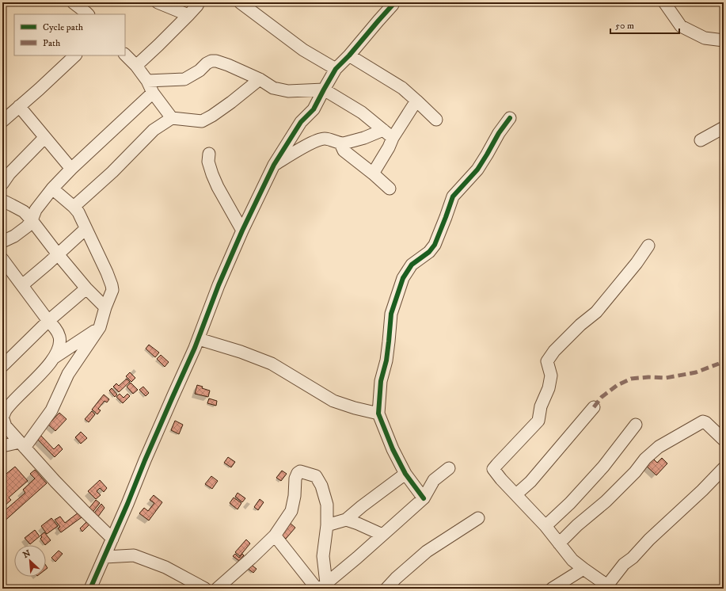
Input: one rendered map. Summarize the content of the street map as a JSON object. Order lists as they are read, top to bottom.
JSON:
{
  "legend": ["Cycle path", "Path"],
  "scale_bar": "50 m",
  "north": "top left"
}
